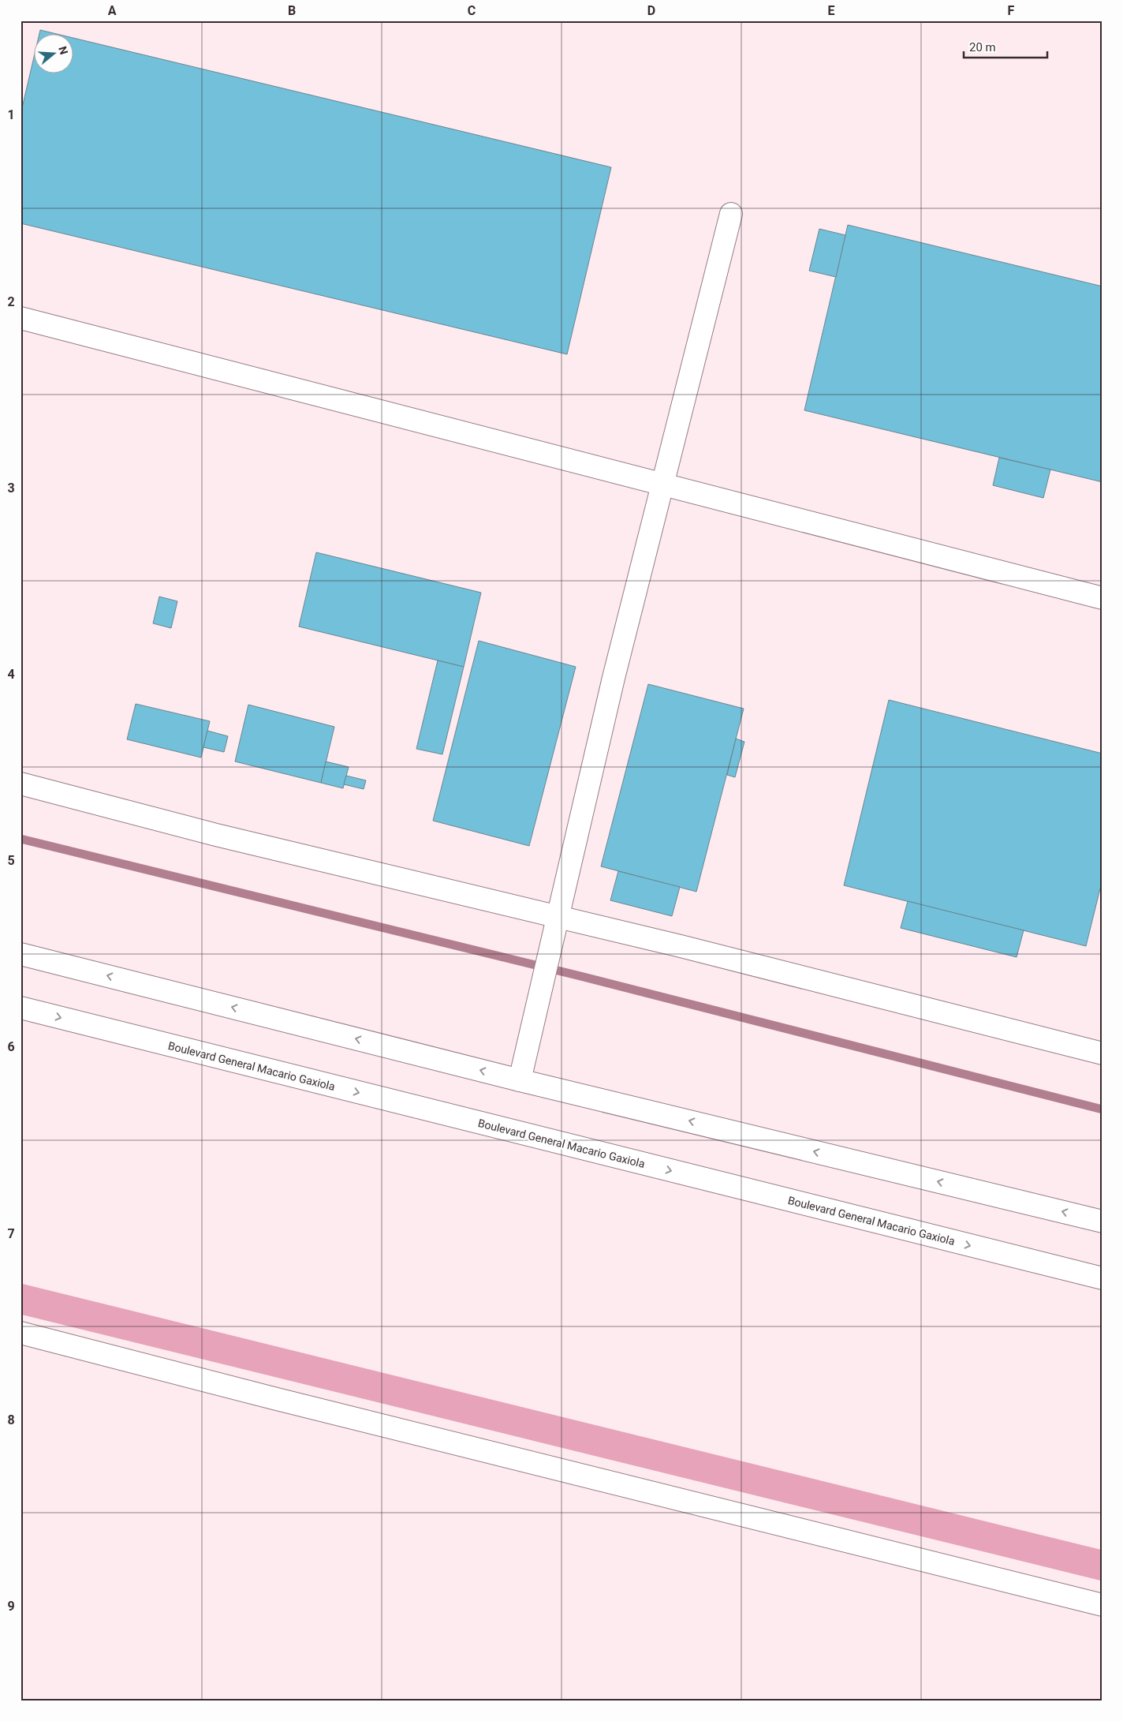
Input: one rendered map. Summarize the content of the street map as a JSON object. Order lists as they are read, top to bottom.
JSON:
{
  "streets": {
    "street": ["Boulevard General Macario Gaxiola"]
  },
  "scale_bar": "20 m",
  "north": "right",
  "grid": {
    "columns": [
      "A",
      "B",
      "C",
      "D",
      "E",
      "F"
    ],
    "rows": [
      "1",
      "2",
      "3",
      "4",
      "5",
      "6",
      "7",
      "8",
      "9"
    ]
  }
}
